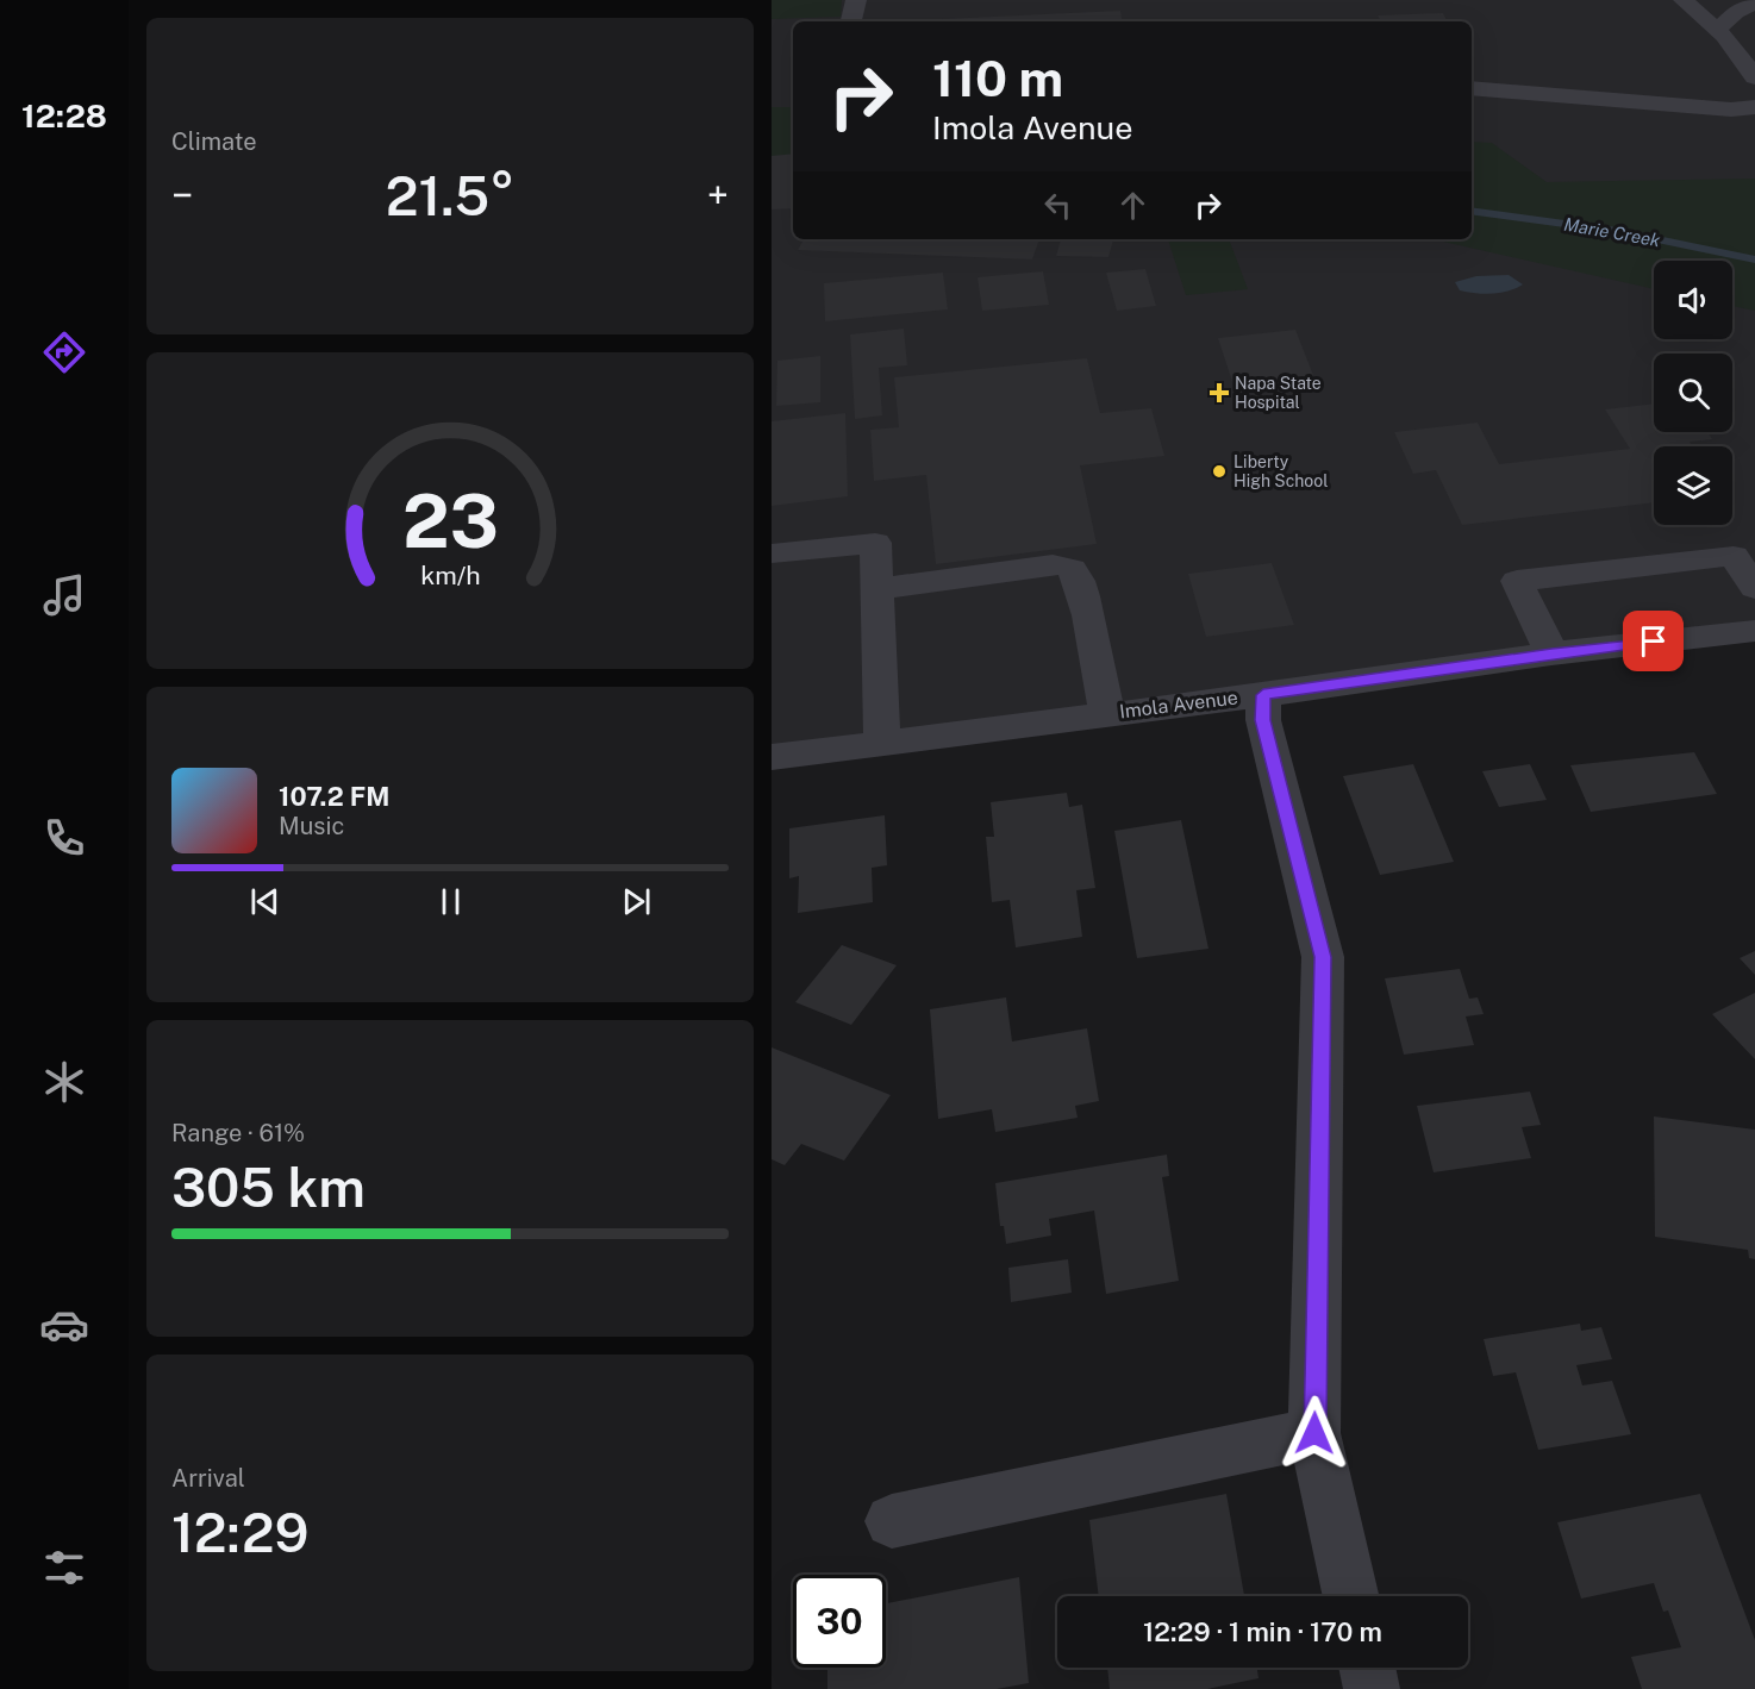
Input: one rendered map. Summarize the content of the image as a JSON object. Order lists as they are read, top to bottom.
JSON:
{
  "streets": {
    "street": ["Imola Avenue"]
  },
  "water": ["Marie Creek"],
  "places": {
    "health": ["Napa State Hospital"],
    "other": ["Liberty High School"]
  },
  "page": {
    "tabs": "12:28",
    "tile": [
      "Climate",
      ["Range · 61%", "305 km"],
      ["Arrival", "12:29"]
    ],
    "turn": ["110 m", "Imola Avenue"],
    "heat": ["−", "21.5°", "+"],
    "song": ["107.2 FM", "Music"],
    "limit": "30",
    "trip": "12:29 · 1 min · 170 m",
    "gauge": ["23", "km/h"]
  }
}
